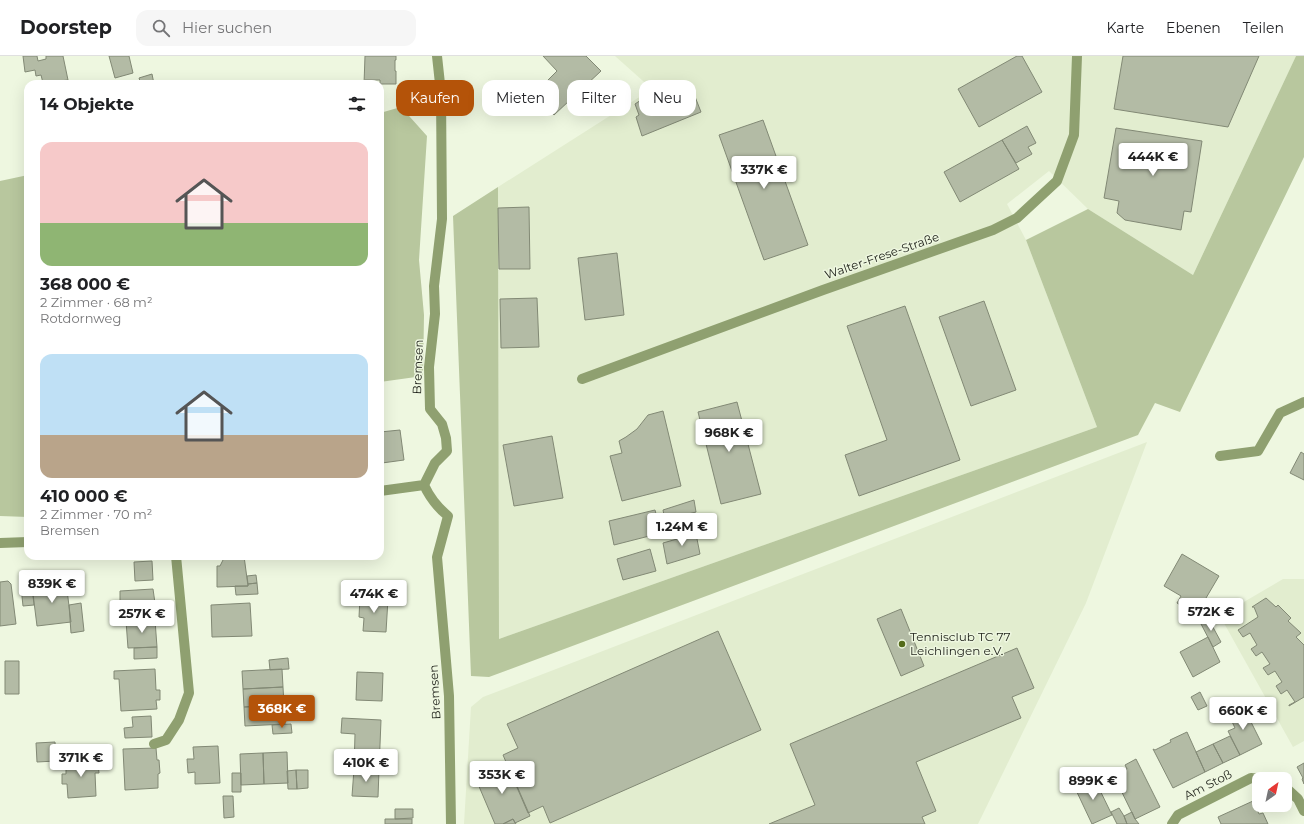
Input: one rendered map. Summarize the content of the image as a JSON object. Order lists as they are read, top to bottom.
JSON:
{
  "streets": {
    "street": ["Walter-Frese-Straße", "Bremsen", "Am Stoß"]
  },
  "places": ["Tennisclub TC 77 Leichlingen e.V."],
  "north": "top right",
  "page": {
    "header": "Doorstep",
    "search": "Hier suchen",
    "nav": ["Karte", "Ebenen", "Teilen"],
    "chip": [
      "Kaufen",
      "Mieten",
      "Filter",
      "Neu"
    ],
    "heading": "14 Objekte",
    "list": [
      {
        "name": "368 000 €",
        "note": "2 Zimmer · 68 m² · Rotdornweg"
      },
      {
        "name": "410 000 €",
        "note": "2 Zimmer · 70 m² · Bremsen"
      }
    ],
    "price": [
      "444K €",
      "337K €",
      "968K €",
      "1.24M €",
      "839K €",
      "474K €",
      "572K €",
      "257K €",
      "368K €",
      "660K €",
      "371K €",
      "410K €",
      "353K €",
      "899K €"
    ]
  }
}
